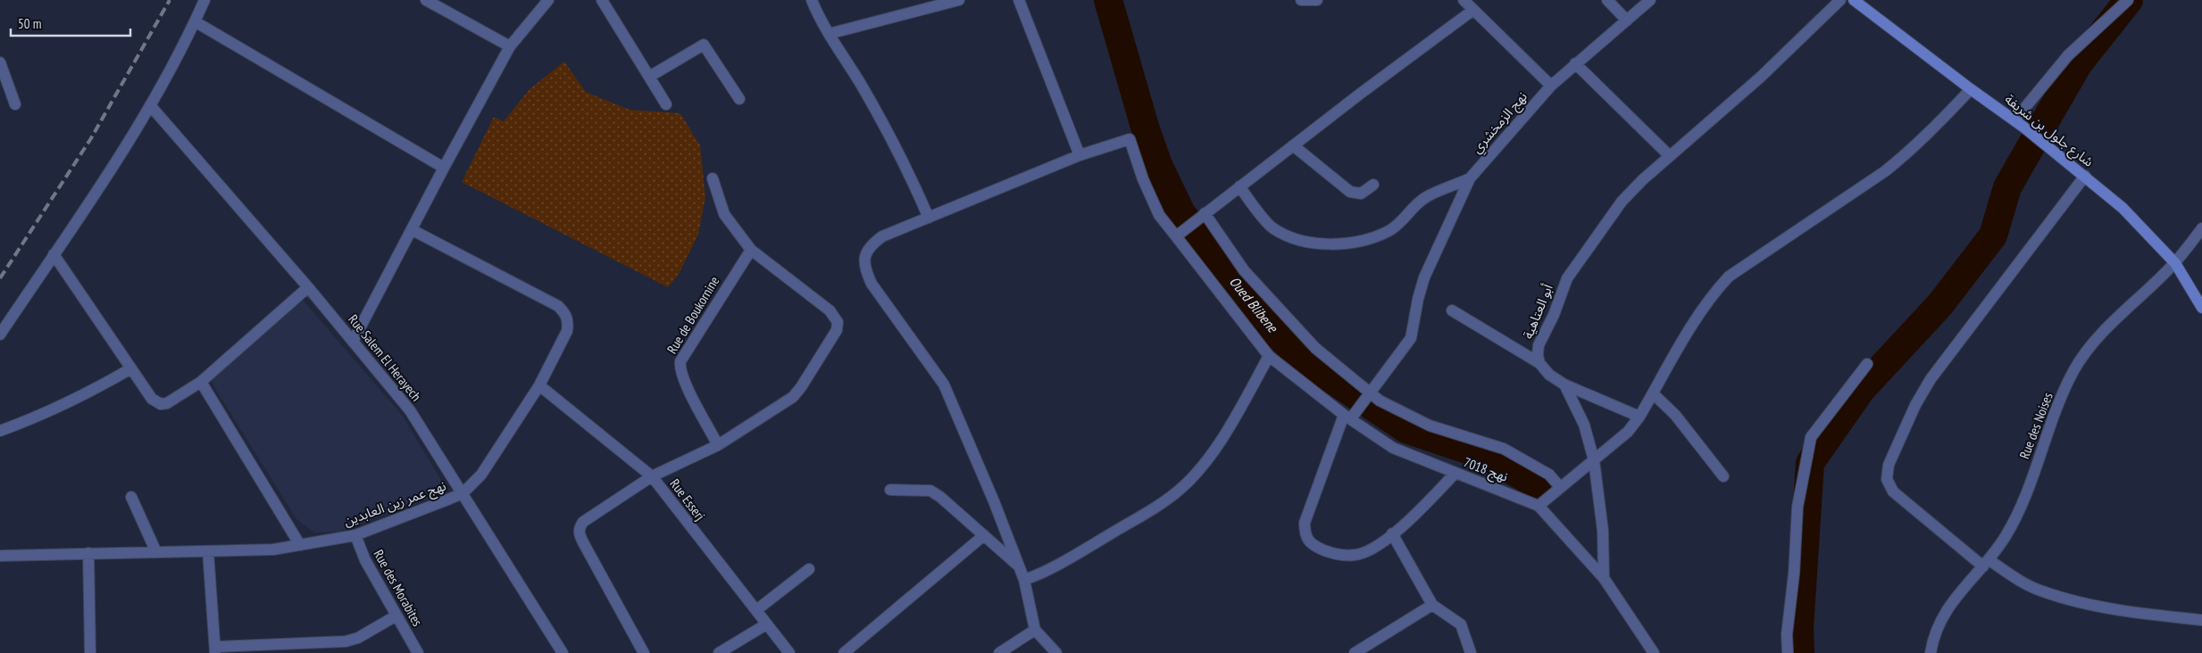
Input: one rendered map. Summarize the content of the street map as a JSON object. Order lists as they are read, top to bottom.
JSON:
{
  "streets": {
    "main road": ["شارع جلول بن شريفة"],
    "street": [
      "نهج الزمخشري",
      "أبو العتاهية",
      "Rue de Boukornine",
      "Rue Salem El Herayech",
      "Rue des Noises",
      "نهج 7018",
      "Rue Esserj",
      "نهج عمر زين العابدين",
      "Rue des Morabites"
    ]
  },
  "crossings": [
    ["شارع جلول بن شريفة", "Rue des Noises"],
    ["Rue Salem El Herayech", "نهج عمر زين العابدين"],
    ["Rue Esserj", "نهج عمر زين العابدين"],
    ["نهج عمر زين العابدين", "Rue des Morabites"]
  ],
  "water": ["Oued Blibene"],
  "scale_bar": "50 m"
}
